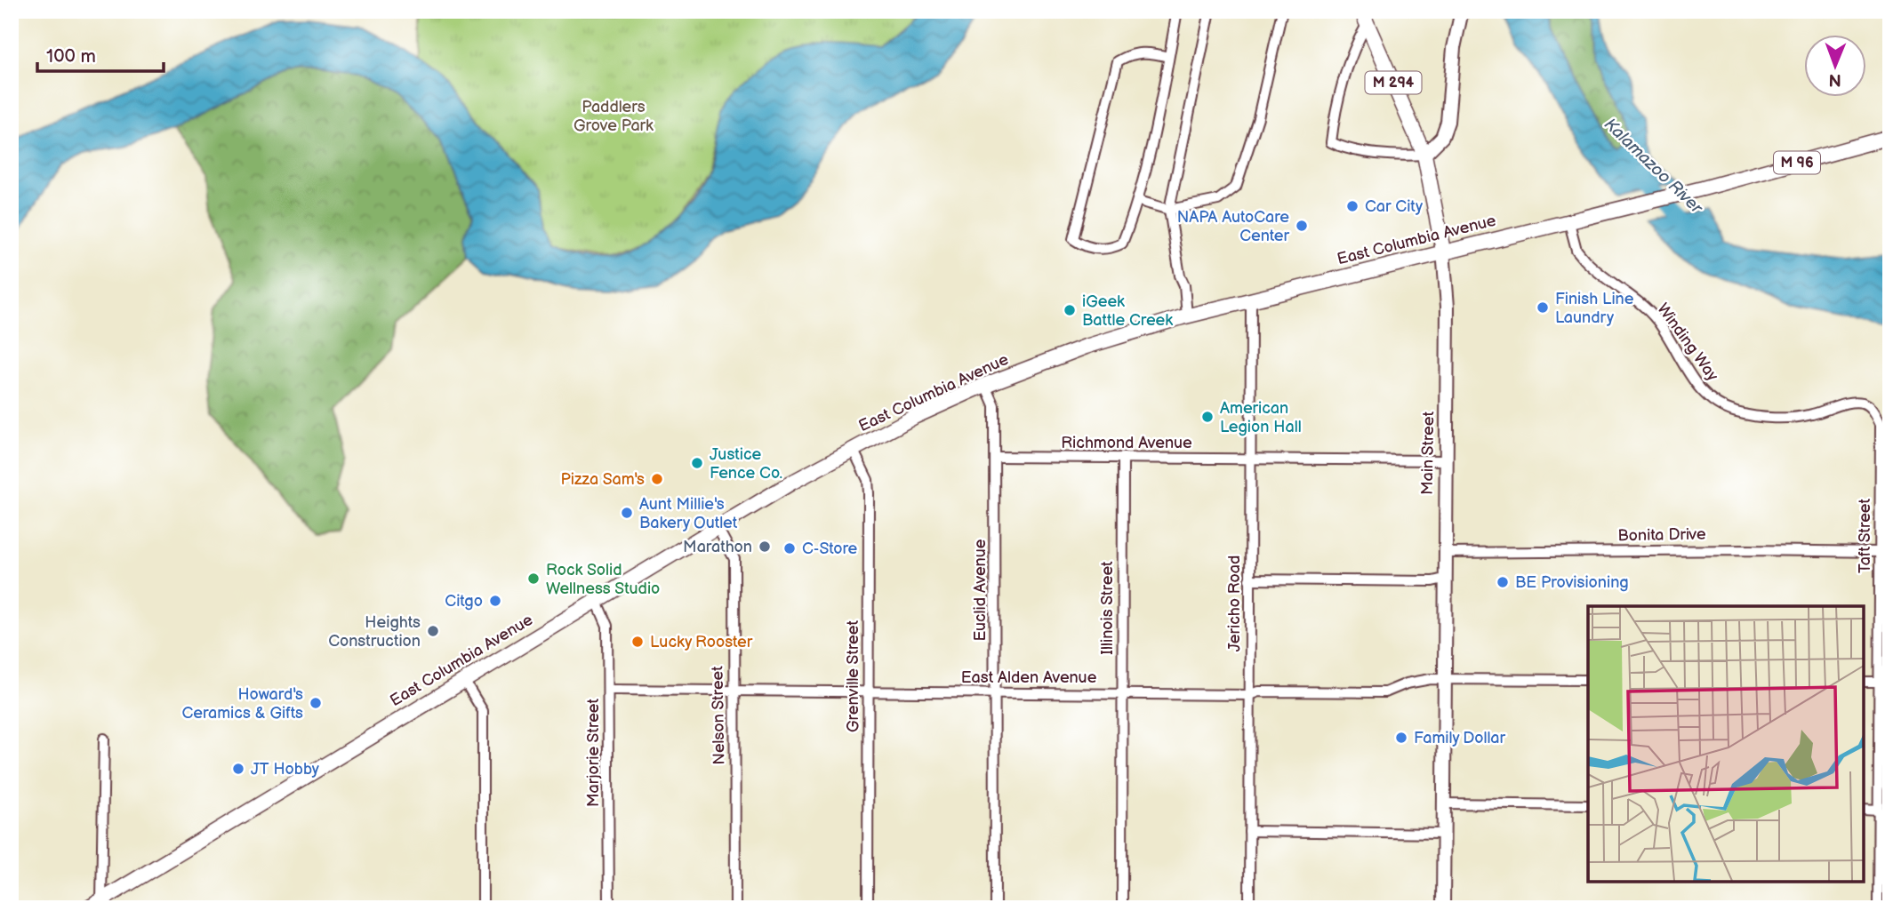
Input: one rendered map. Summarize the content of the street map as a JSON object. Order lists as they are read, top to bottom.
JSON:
{
  "streets": {
    "main road": [
      "M 294",
      "M 96",
      "East Columbia Avenue",
      "Main Street"
    ],
    "street": [
      "Winding Way",
      "Richmond Avenue",
      "Bonita Drive",
      "Taft Street",
      "Euclid Avenue",
      "Jericho Road",
      "Illinois Street",
      "Grenville Street",
      "East Alden Avenue",
      "Nelson Street",
      "Marjorie Street"
    ]
  },
  "crossings": [
    ["M 294", "Main Street"],
    ["East Columbia Avenue", "Winding Way"],
    ["East Columbia Avenue", "Main Street"],
    ["East Columbia Avenue", "Euclid Avenue"],
    ["East Columbia Avenue", "Jericho Road"],
    ["East Columbia Avenue", "Grenville Street"],
    ["East Columbia Avenue", "Nelson Street"],
    ["East Columbia Avenue", "Marjorie Street"],
    ["Winding Way", "Taft Street"],
    ["Richmond Avenue", "Main Street"],
    ["Richmond Avenue", "Euclid Avenue"],
    ["Richmond Avenue", "Jericho Road"],
    ["Richmond Avenue", "Illinois Street"],
    ["Main Street", "Bonita Drive"],
    ["Main Street", "East Alden Avenue"],
    ["Bonita Drive", "Taft Street"],
    ["Euclid Avenue", "East Alden Avenue"],
    ["Jericho Road", "East Alden Avenue"],
    ["Illinois Street", "East Alden Avenue"],
    ["Grenville Street", "East Alden Avenue"],
    ["East Alden Avenue", "Nelson Street"],
    ["East Alden Avenue", "Marjorie Street"]
  ],
  "water": ["Kalamazoo River"],
  "parks": ["Paddlers Grove Park"],
  "places": [
    "Car City",
    "NAPA AutoCare Center",
    "Finish Line Laundry",
    "iGeek Battle Creek",
    "American Legion Hall",
    "Justice Fence Co.",
    "Pizza Sam's",
    "Aunt Millie's Bakery Outlet",
    "Marathon",
    "C-Store",
    "Rock Solid Wellness Studio",
    "BE Provisioning",
    "Citgo",
    "Heights Construction",
    "Lucky Rooster",
    "Howard's Ceramics & Gifts",
    "Family Dollar",
    "JT Hobby"
  ],
  "scale_bar": "100 m",
  "north": "bottom"
}
